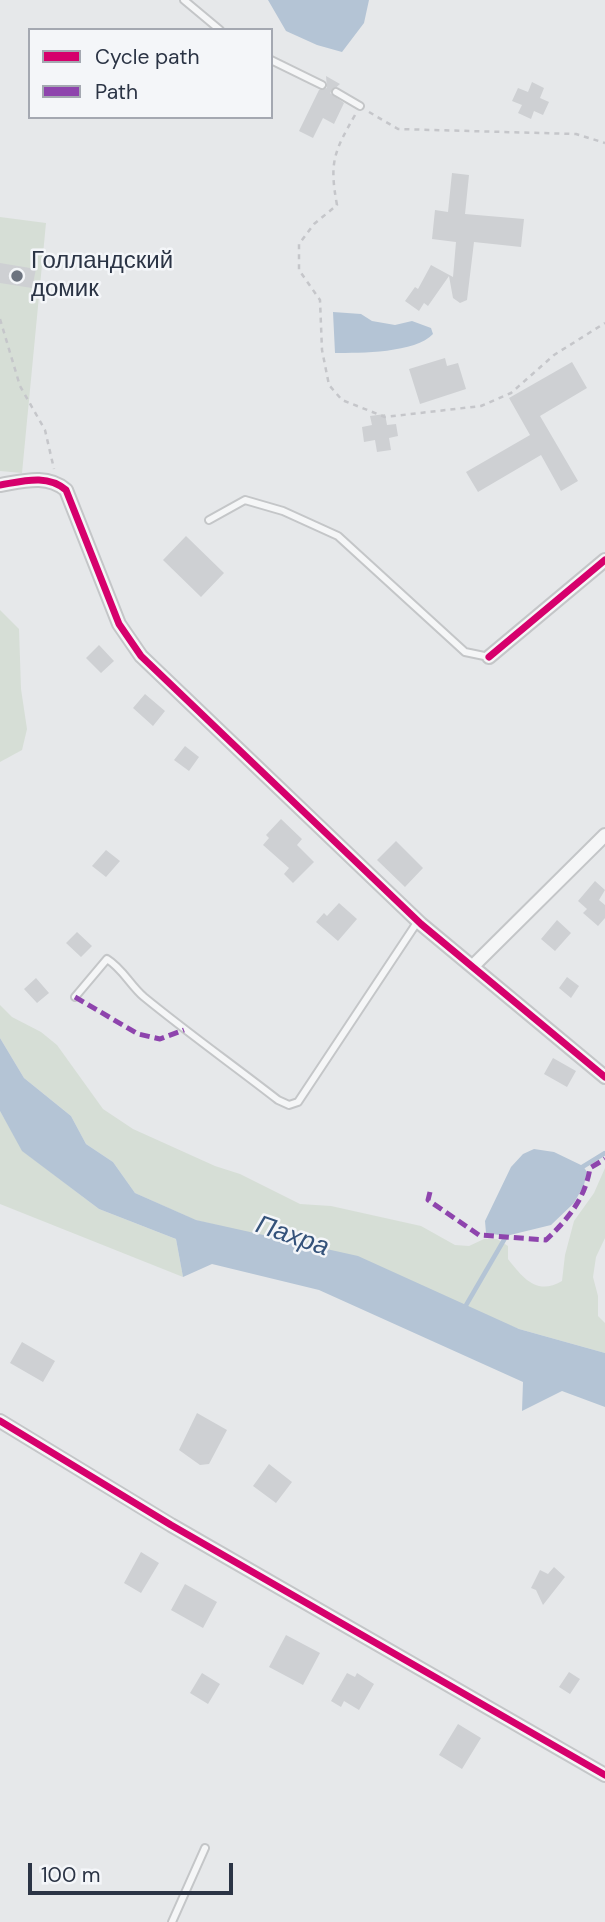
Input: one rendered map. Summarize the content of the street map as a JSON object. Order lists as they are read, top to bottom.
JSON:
{
  "water": ["Пахра"],
  "places": ["Голландский домик"],
  "legend": ["Cycle path", "Path"],
  "scale_bar": "100 m"
}
